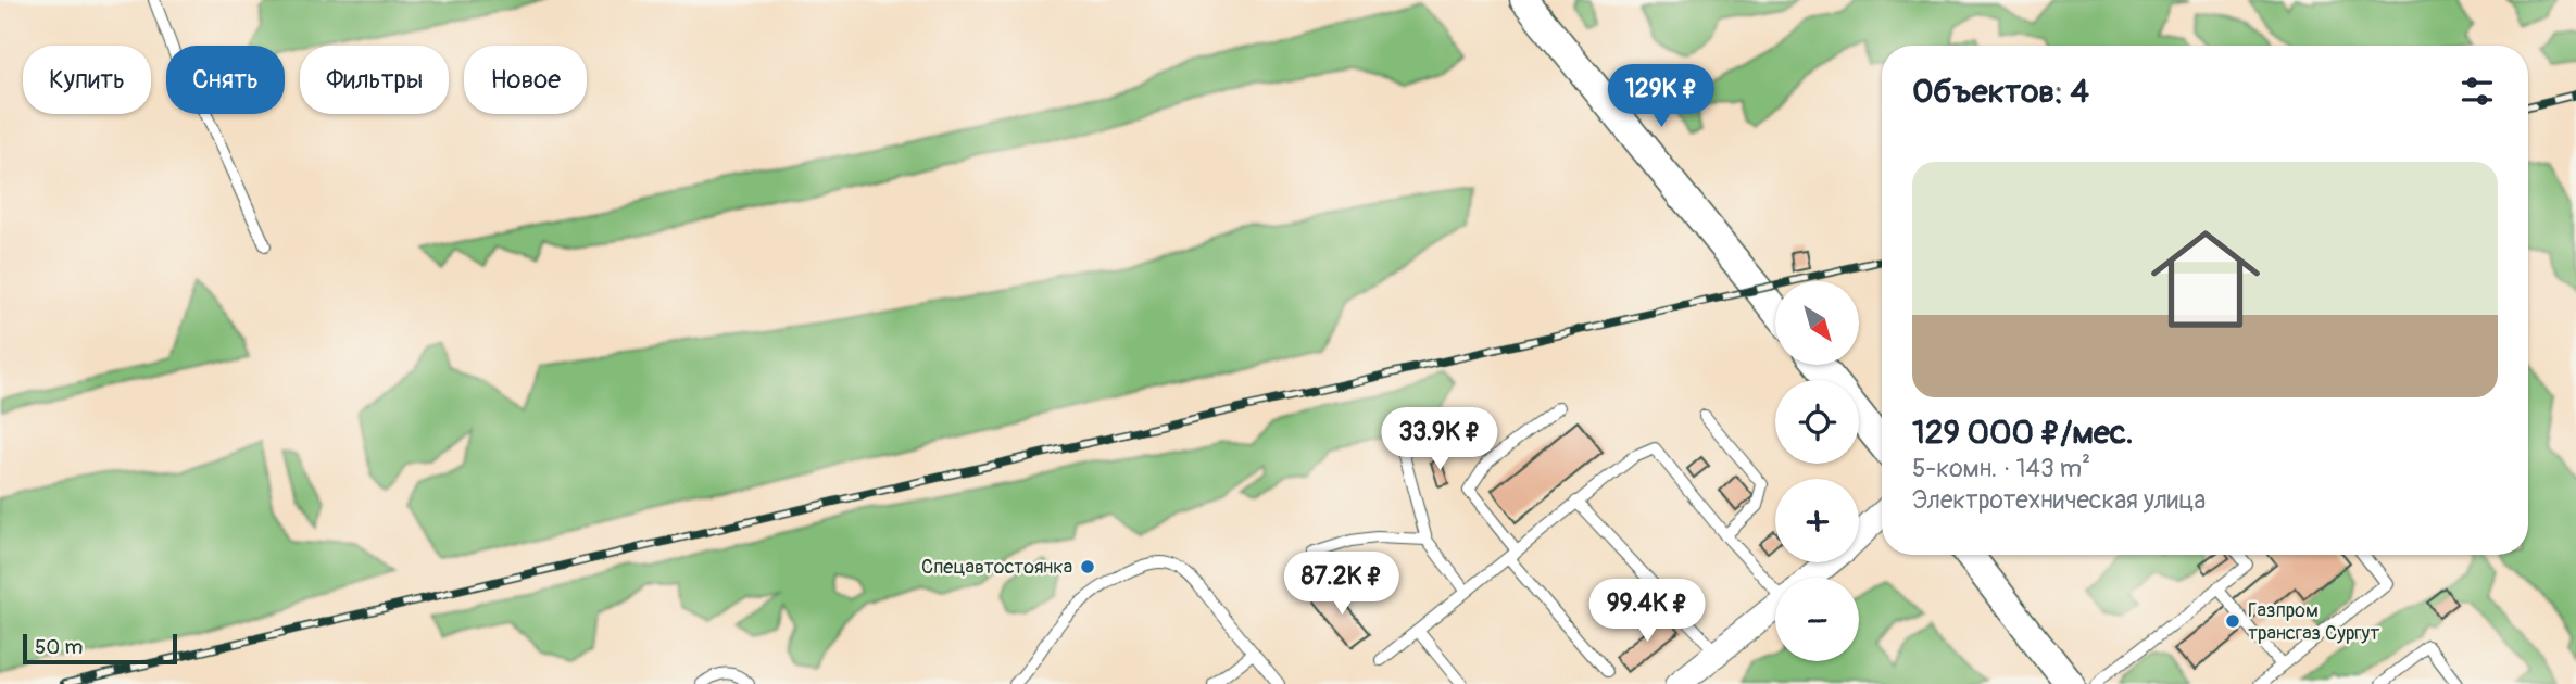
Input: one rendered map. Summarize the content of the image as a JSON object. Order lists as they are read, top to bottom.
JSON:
{
  "places": ["Спецавтостоянка", "Газпром трансгаз Сургут"],
  "scale_bar": "50 m",
  "north": "bottom right",
  "page": {
    "chip": [
      "Купить",
      "Снять",
      "Фильтры",
      "Новое"
    ],
    "heading": "Объектов: 4",
    "price": [
      "129K ₽",
      "33.9K ₽",
      "87.2K ₽",
      "99.4K ₽"
    ],
    "list": [
      {
        "name": "129 000 ₽/мес.",
        "note": "5-комн. · 143 m² · Электротехническая улица"
      }
    ],
    "map_buttons": ["+", "−"],
    "scale": "50 m"
  }
}
